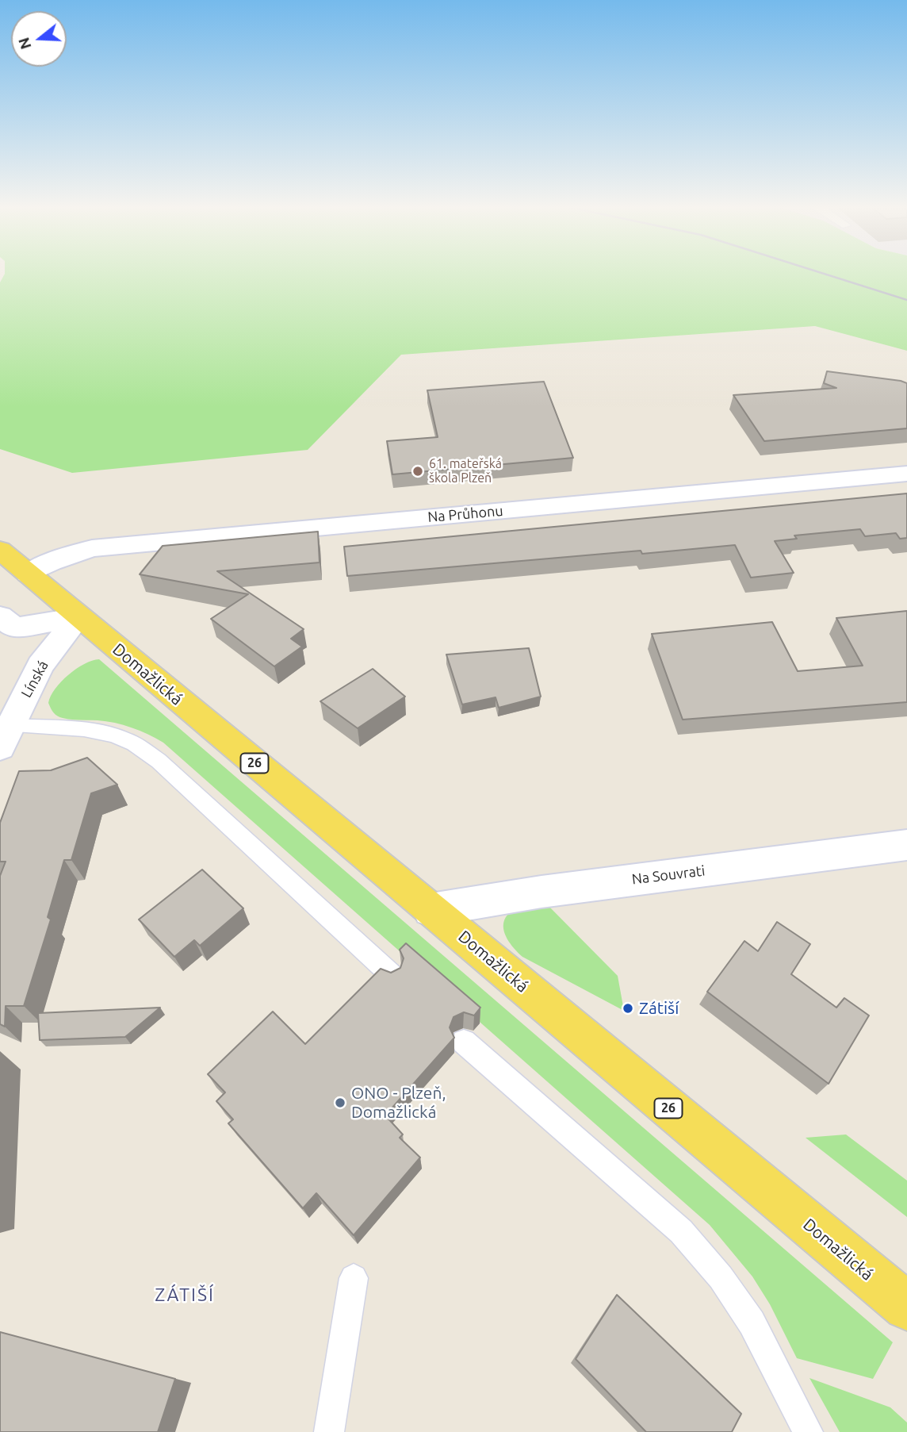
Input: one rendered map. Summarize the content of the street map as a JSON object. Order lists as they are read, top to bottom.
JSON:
{
  "streets": {
    "main road": ["Domažlická", "26"],
    "street": ["Na Průhonu", "Línská", "Na Souvrati"]
  },
  "crossings": [
    ["Na Průhonu", "Domažlická"],
    ["Domažlická", "Línská"],
    ["Domažlická", "Na Souvrati"]
  ],
  "districts": ["ZÁTIŠÍ"],
  "places": ["61. mateřská škola Plzeň", "Zátiší", "ONO - Plzeň, Domažlická"],
  "north": "left"
}
